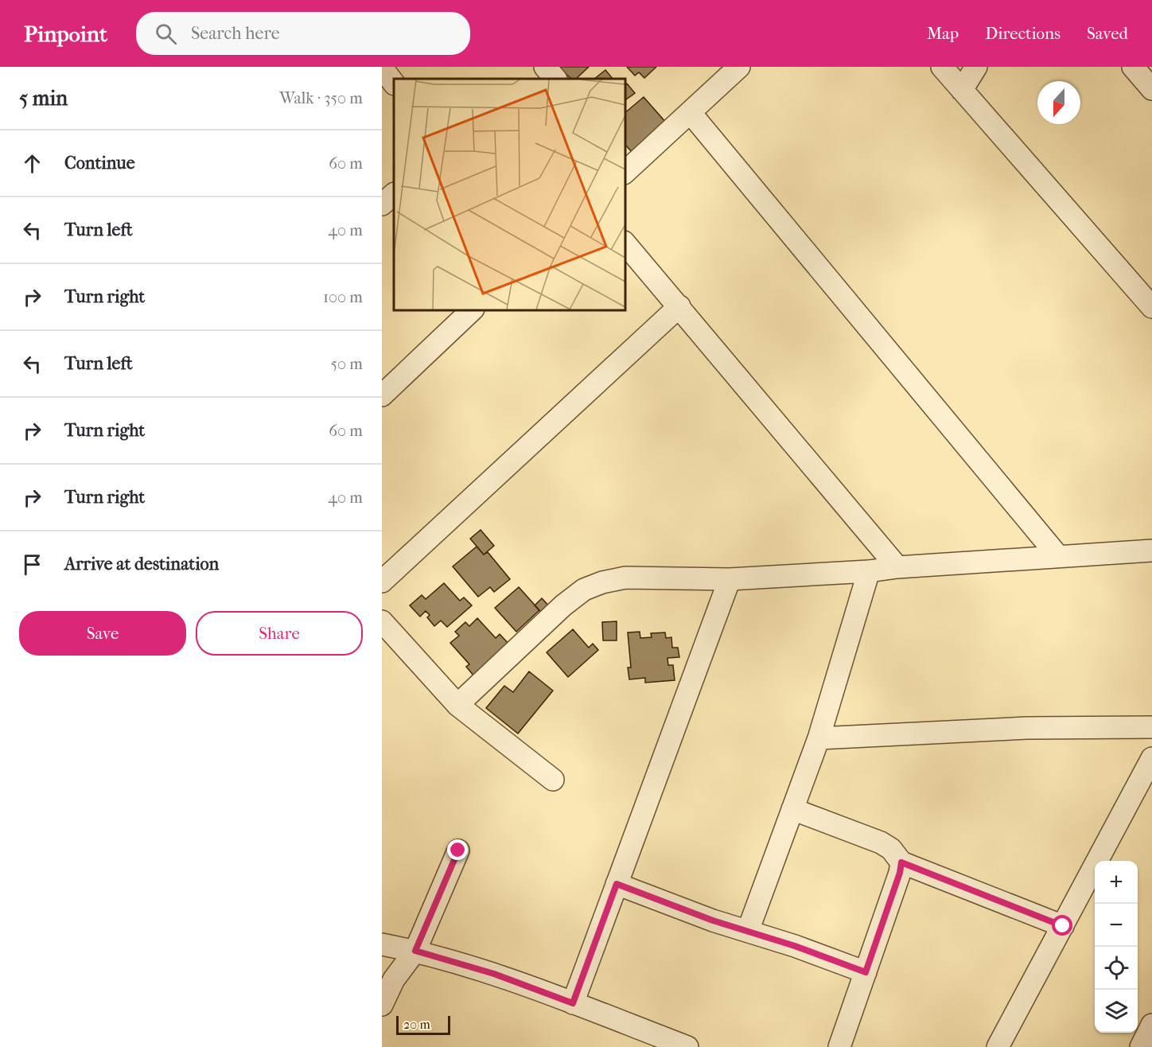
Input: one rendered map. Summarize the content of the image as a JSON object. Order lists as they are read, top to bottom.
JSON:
{
  "scale_bar": "20 m",
  "north": "bottom",
  "page": {
    "header": "Pinpoint",
    "search": "Search here",
    "nav": ["Map", "Directions", "Saved"],
    "heading": ["5 min", "Walk · 350 m"],
    "list": [
      ["Continue", "60 m"],
      ["Turn left", "40 m"],
      ["Turn right", "100 m"],
      ["Turn left", "50 m"],
      ["Turn right", "60 m"],
      ["Turn right", "40 m"],
      "Arrive at destination"
    ],
    "buttons": ["Save", "Share"],
    "map_buttons": ["+", "−"],
    "scale": "20 m"
  }
}
